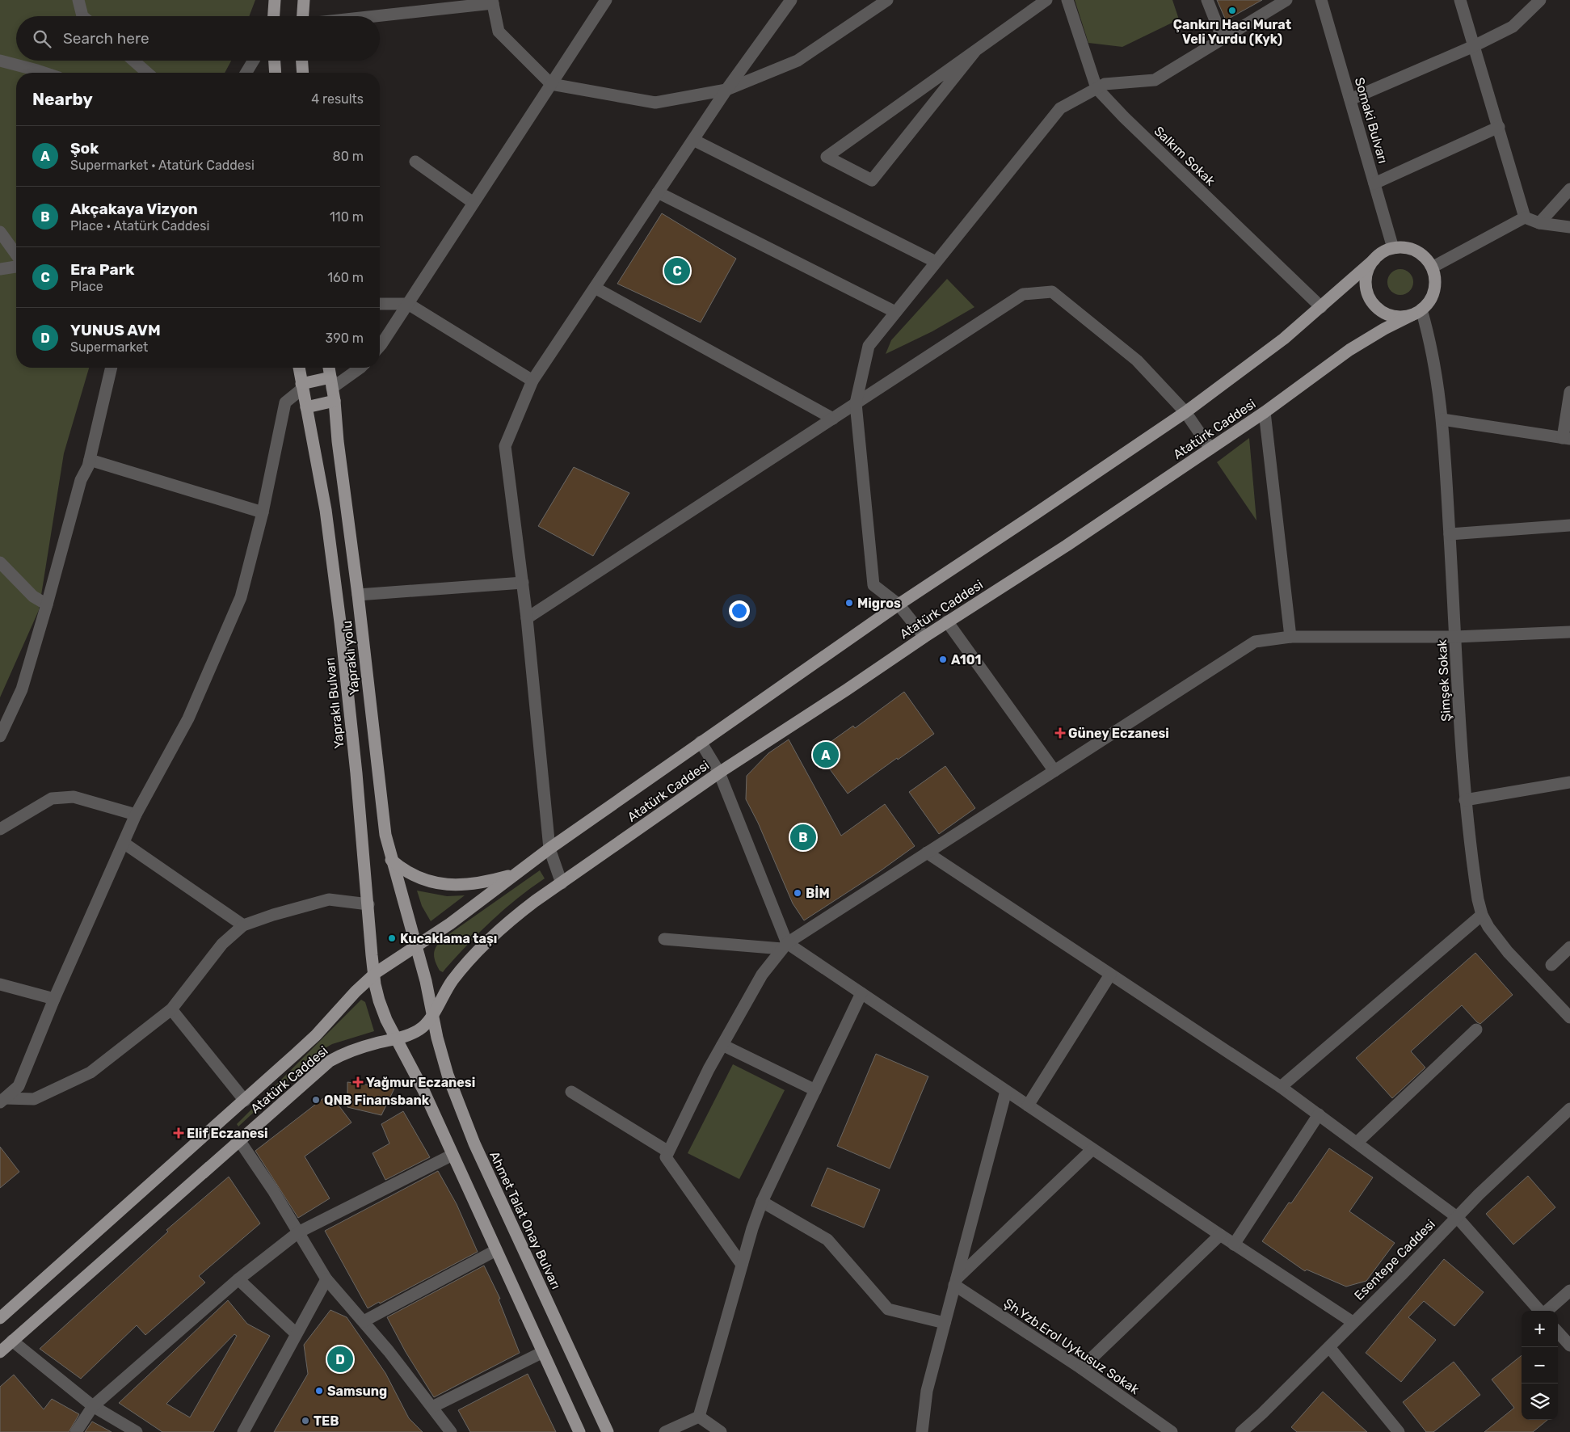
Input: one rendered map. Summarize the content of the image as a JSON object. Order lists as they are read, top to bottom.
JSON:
{
  "streets": {
    "main road": [
      "Atatürk Caddesi",
      "Yapraklı yolu",
      "Yapraklı Bulvarı",
      "Ahmet Talat Onay Bulvarı"
    ],
    "street": [
      "Somaki Bulvarı",
      "Salkım Sokak",
      "Şimşek Sokak",
      "Esentepe Caddesi",
      "Şh.Yzb.Erol Uykusuz Sokak"
    ]
  },
  "crossings": [
    ["Somaki Bulvarı", "Atatürk Caddesi"],
    ["Somaki Bulvarı", "Şimşek Sokak"],
    ["Salkım Sokak", "Atatürk Caddesi"],
    ["Atatürk Caddesi", "Yapraklı yolu"],
    ["Atatürk Caddesi", "Şimşek Sokak"],
    ["Atatürk Caddesi", "Yapraklı Bulvarı"],
    ["Atatürk Caddesi", "Ahmet Talat Onay Bulvarı"]
  ],
  "places": {
    "other": [
      "Çankırı Hacı Murat Veli Yurdu (Kyk)",
      "Migros",
      "A101",
      "BİM",
      "Kucaklama taşı",
      "QNB Finansbank",
      "Samsung",
      "TEB"
    ],
    "health": ["Güney Eczanesi", "Yağmur Eczanesi", "Elif Eczanesi"]
  },
  "page": {
    "search": "Search here",
    "heading": ["Nearby", "4 results"],
    "list": [
      {
        "mark": "A",
        "name": "Şok",
        "note": "Supermarket · Atatürk Caddesi",
        "value": "80 m"
      },
      {
        "mark": "B",
        "name": "Akçakaya Vizyon",
        "note": "Place · Atatürk Caddesi",
        "value": "110 m"
      },
      {
        "mark": "C",
        "name": "Era Park",
        "note": "Place",
        "value": "160 m"
      },
      {
        "mark": "D",
        "name": "YUNUS AVM",
        "note": "Supermarket",
        "value": "390 m"
      }
    ],
    "pins": [
      "C",
      "A",
      "B",
      "D"
    ],
    "map_buttons": ["+", "−"]
  }
}
